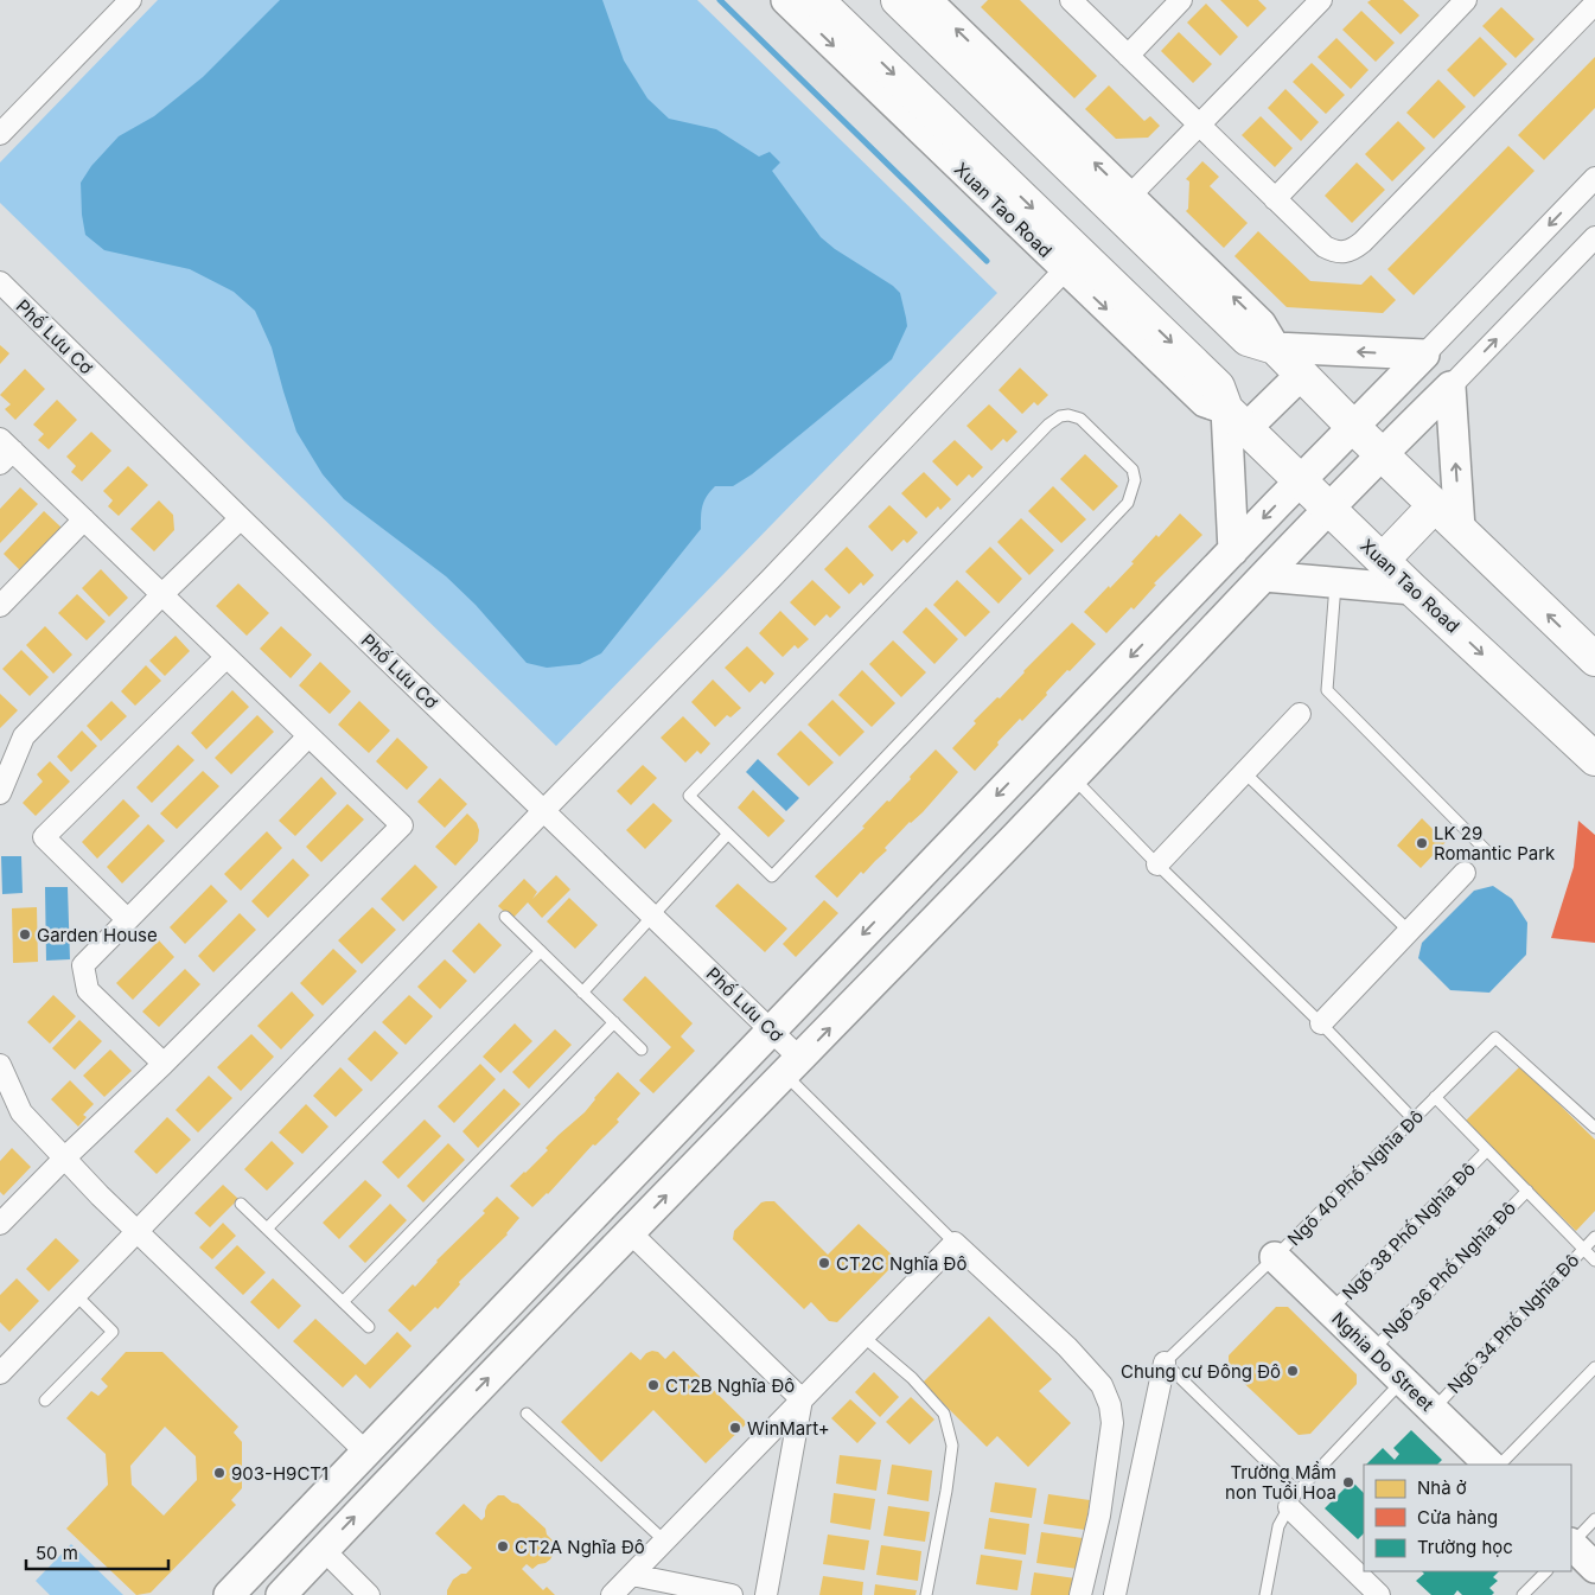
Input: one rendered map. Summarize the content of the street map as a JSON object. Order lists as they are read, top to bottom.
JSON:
{
  "streets": {
    "main road": ["Xuan Tao Road"],
    "street": ["Phố Lưu Cơ", "Nghia Do Street"],
    "lane": [
      "Ngõ 40 Phố Nghĩa Đô",
      "Ngõ 38 Phố Nghĩa Đô",
      "Ngõ 36 Phố Nghĩa Đô",
      "Ngõ 34 Phố Nghĩa Đô"
    ]
  },
  "crossings": [
    ["Ngõ 40 Phố Nghĩa Đô", "Nghia Do Street"],
    ["Ngõ 38 Phố Nghĩa Đô", "Nghia Do Street"],
    ["Ngõ 36 Phố Nghĩa Đô", "Nghia Do Street"],
    ["Ngõ 34 Phố Nghĩa Đô", "Nghia Do Street"]
  ],
  "places": [
    "LK 29 Romantic Park",
    "Garden House",
    "CT2C Nghĩa Đô",
    "Chung cư Đông Đô",
    "CT2B Nghĩa Đô",
    "WinMart+",
    "903-H9CT1",
    "Trường Mầm non Tuổi Hoa",
    "CT2A Nghĩa Đô"
  ],
  "legend": ["Nhà ở", "Cửa hàng", "Trường học"],
  "scale_bar": "50 m"
}
